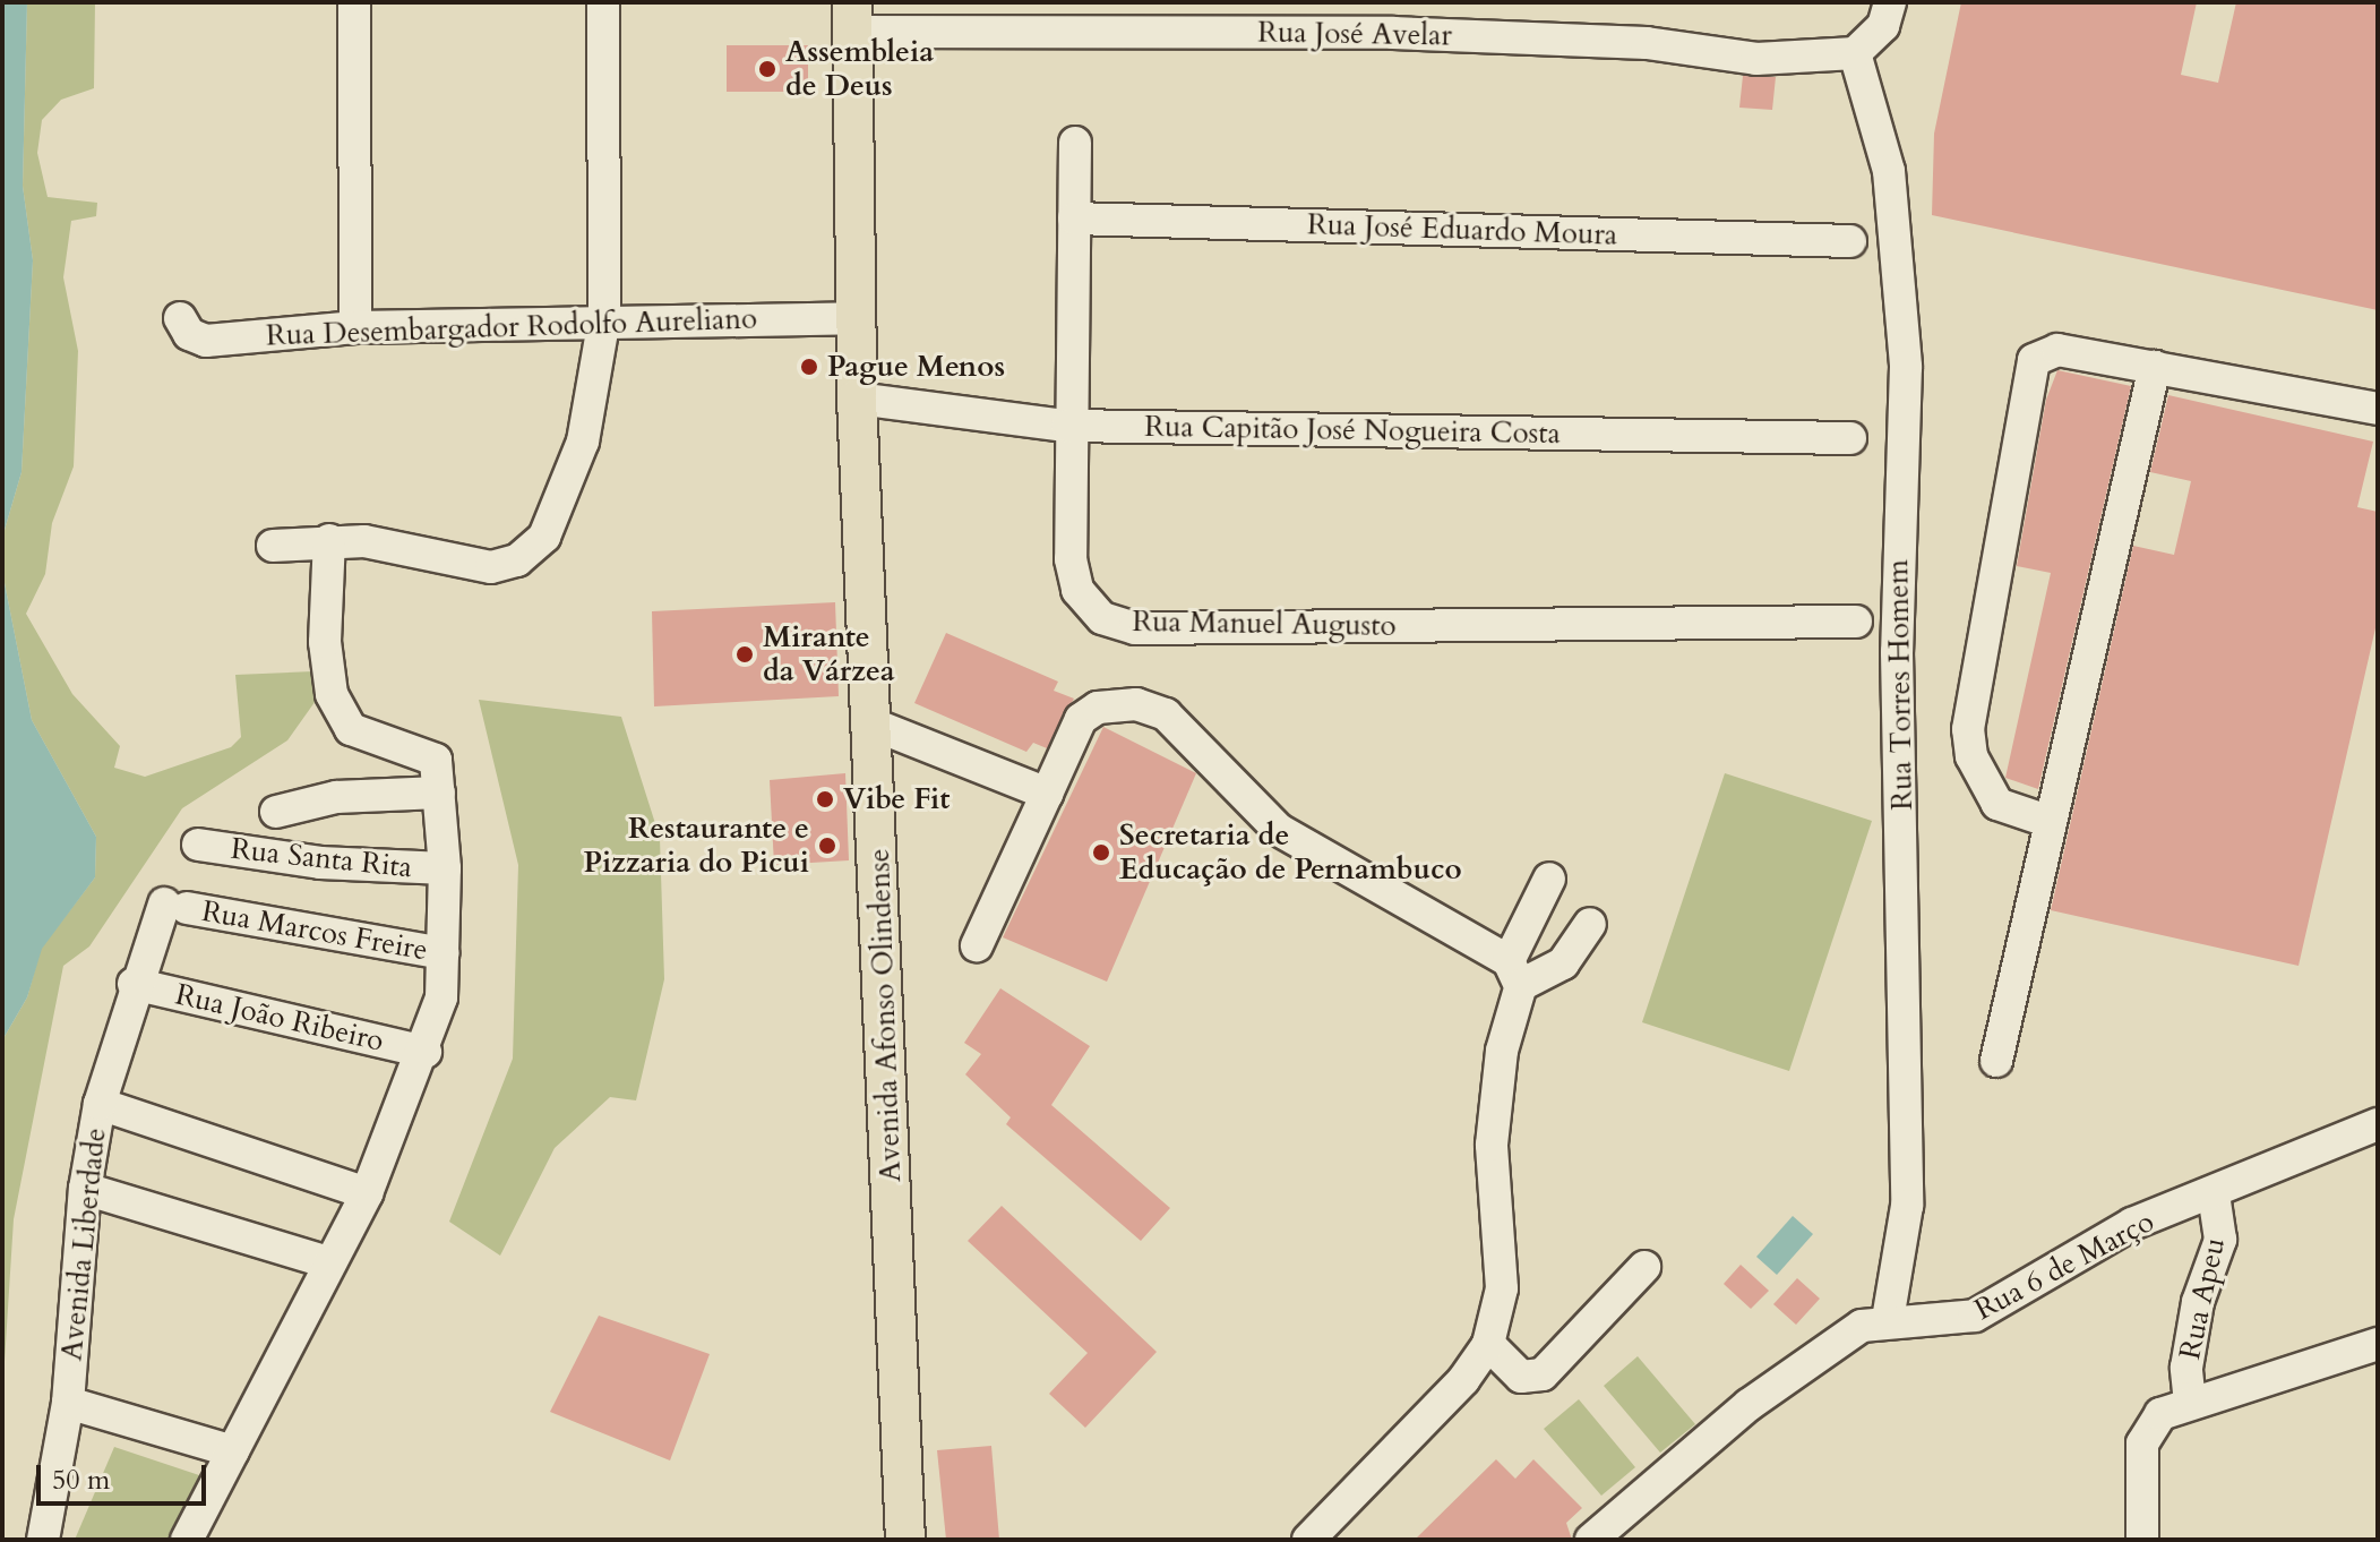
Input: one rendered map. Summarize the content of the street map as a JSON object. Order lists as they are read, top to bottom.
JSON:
{
  "streets": {
    "main road": ["Avenida Afonso Olindense"],
    "street": [
      "Rua José Avelar",
      "Rua José Eduardo Moura",
      "Rua Desembargador Rodolfo Aureliano",
      "Rua Capitão José Nogueira Costa",
      "Rua Manuel Augusto",
      "Rua Torres Homem",
      "Rua Santa Rita",
      "Rua Marcos Freire",
      "Rua João Ribeiro",
      "Avenida Liberdade",
      "Rua 6 de Março",
      "Rua Apeu"
    ]
  },
  "crossings": [
    ["Rua José Avelar", "Rua Torres Homem"],
    ["Rua José Avelar", "Avenida Afonso Olindense"],
    ["Rua José Eduardo Moura", "Rua Manuel Augusto"],
    ["Rua Desembargador Rodolfo Aureliano", "Avenida Afonso Olindense"],
    ["Rua Capitão José Nogueira Costa", "Rua Manuel Augusto"],
    ["Rua Capitão José Nogueira Costa", "Avenida Afonso Olindense"],
    ["Rua Torres Homem", "Rua 6 de Março"],
    ["Rua Marcos Freire", "Avenida Liberdade"],
    ["Rua João Ribeiro", "Avenida Liberdade"],
    ["Rua 6 de Março", "Rua Apeu"]
  ],
  "places": [
    "Assembleia de Deus",
    "Pague Menos",
    "Mirante da Várzea",
    "Vibe Fit",
    "Restaurante e Pizzaria do Picui",
    "Secretaria de Educação de Pernambuco"
  ],
  "scale_bar": "50 m"
}
